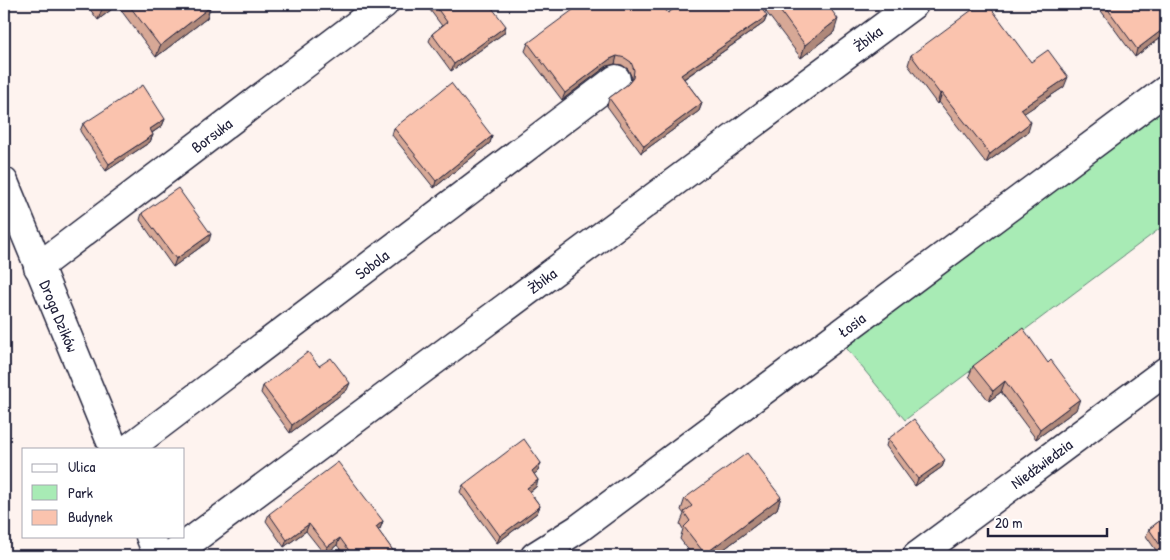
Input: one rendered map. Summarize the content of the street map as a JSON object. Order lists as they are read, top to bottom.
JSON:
{
  "streets": {
    "street": [
      "Żbika",
      "Borsuka",
      "Sobola",
      "Droga Dzików",
      "Łosia",
      "Niedźwiedzia"
    ]
  },
  "crossings": [
    ["Borsuka", "Droga Dzików"]
  ],
  "legend": ["Ulica", "Park", "Budynek"],
  "scale_bar": "20 m"
}
